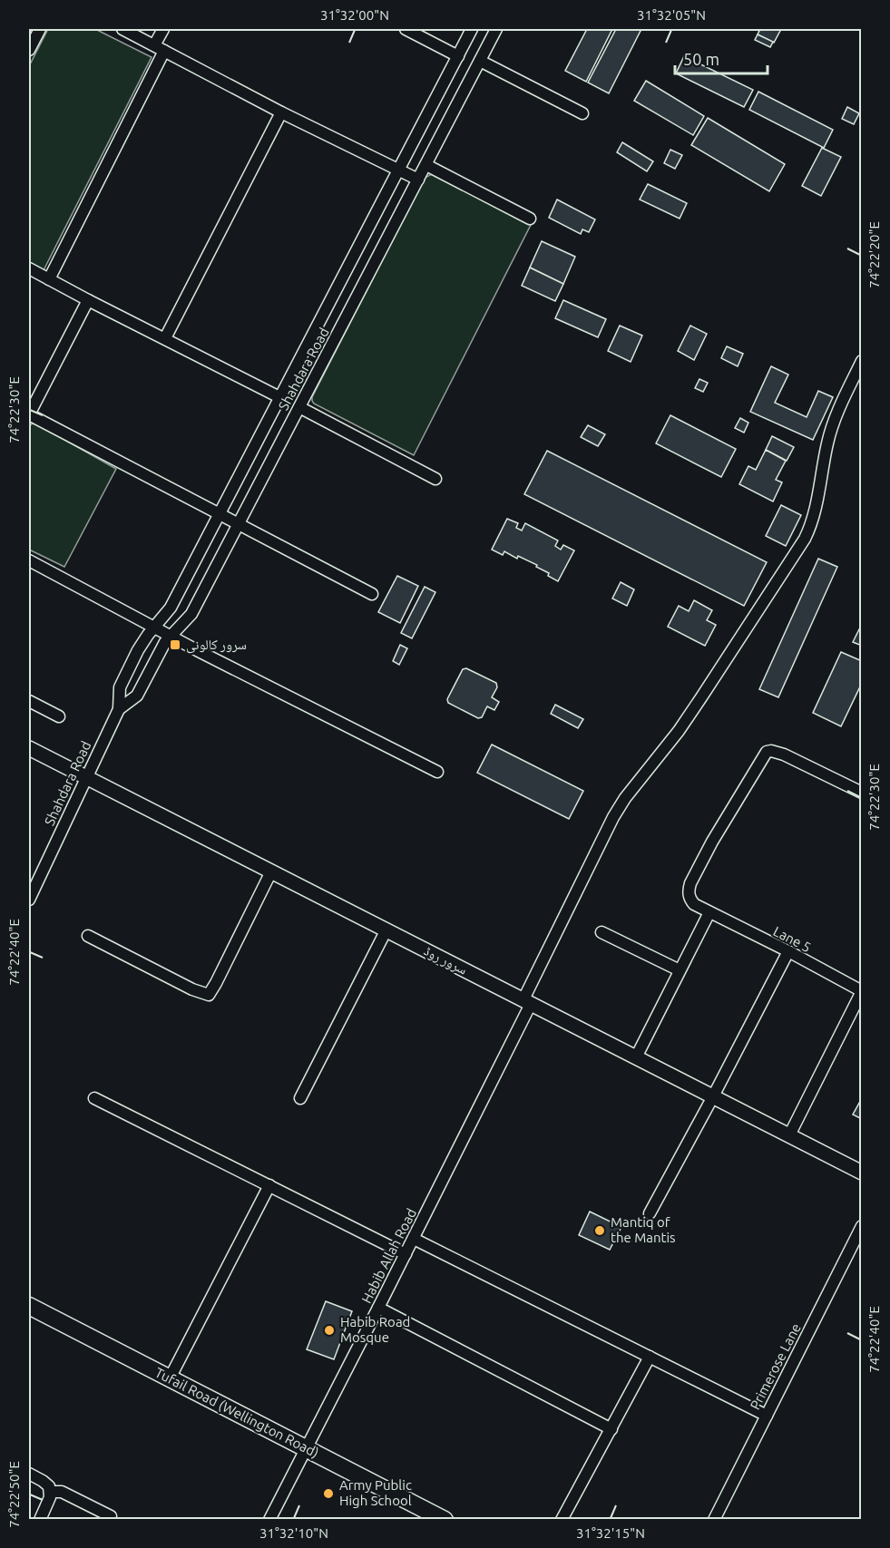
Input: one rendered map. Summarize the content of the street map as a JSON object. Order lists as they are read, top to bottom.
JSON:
{
  "streets": {
    "main road": ["Tufail Road (Wellington Road)"],
    "street": [
      "Shahdara Road",
      "Lane 5",
      "سرور روڈ",
      "Habib Allah Road",
      "Primerose Lane"
    ]
  },
  "crossings": [
    ["Shahdara Road", "سرور روڈ"],
    ["سرور روڈ", "Habib Allah Road"],
    ["Habib Allah Road", "Tufail Road (Wellington Road)"]
  ],
  "places": {
    "transit": ["سرور کالونی"],
    "other": ["Mantiq of the Mantis", "Habib Road Mosque", "Army Public High School"]
  },
  "scale_bar": "50 m",
  "coordinates": [
    "31°32'00\"N",
    "31°32'05\"N",
    "74°22'20\"E",
    "74°22'30\"E",
    "74°22'40\"E",
    "74°22'50\"E",
    "31°32'10\"N",
    "31°32'15\"N"
  ]
}
